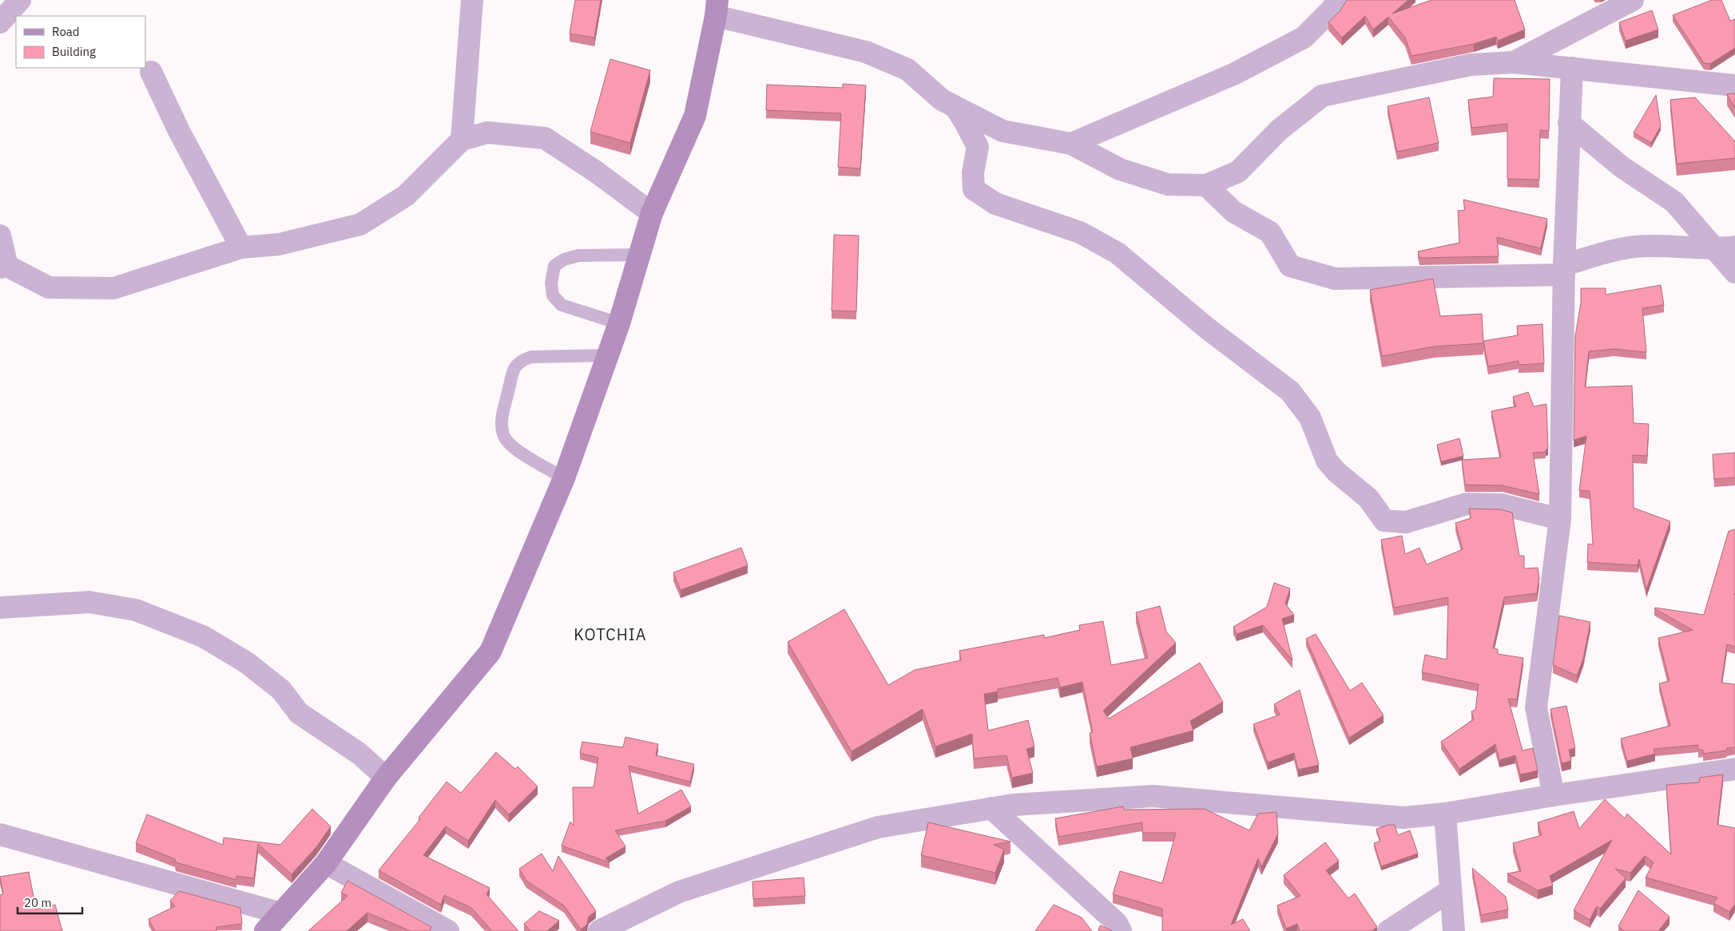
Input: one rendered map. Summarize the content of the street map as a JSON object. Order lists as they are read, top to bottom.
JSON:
{
  "districts": ["KOTCHIA"],
  "legend": ["Road", "Building"],
  "scale_bar": "20 m"
}
